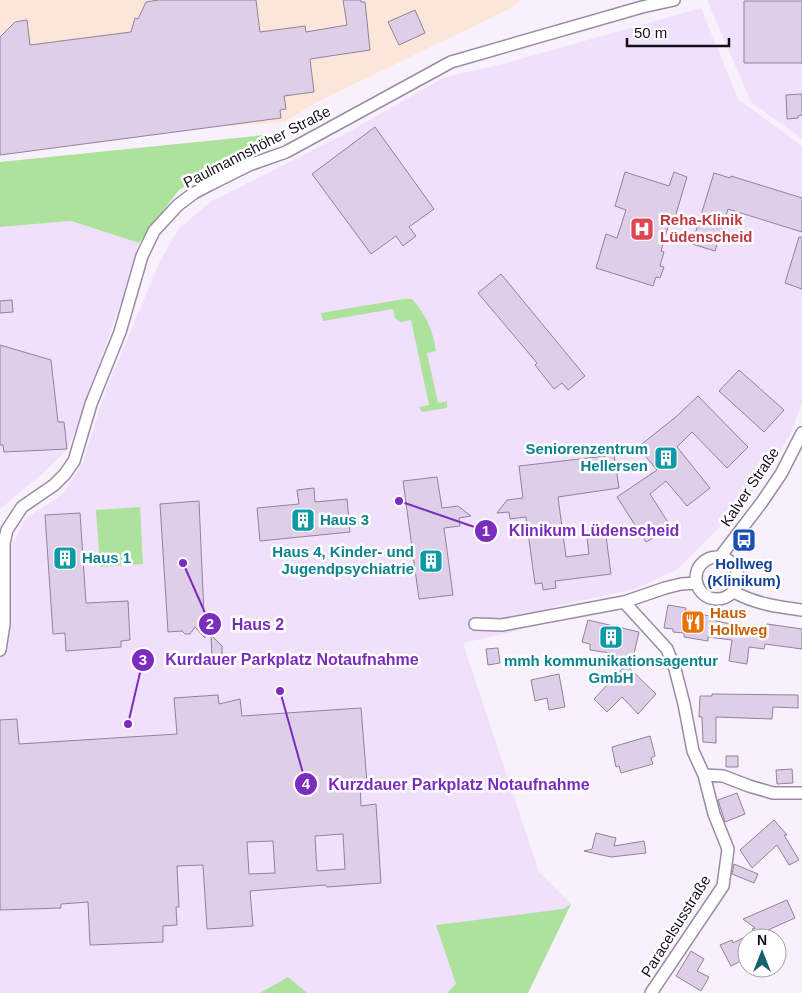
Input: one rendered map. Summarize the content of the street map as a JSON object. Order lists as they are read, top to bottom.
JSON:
{
  "streets": {
    "street": ["Paulmannshöher Straße", "Kalver Straße", "Paracelsusstraße"]
  },
  "places": {
    "hospital": ["Reha-Klinik Lüdenscheid"],
    "building": [
      "Seniorenzentrum Hellersen",
      "Haus 3",
      "Haus 1",
      "Haus 4, Kinder- und Jugendpsychiatrie",
      "mmh kommunikationsagentur GmbH"
    ],
    "other": [
      "Klinikum Lüdenscheid",
      "Haus 2",
      "Kurzdauer Parkplatz Notaufnahme",
      "Kurdauer Parkplatz Notaufnahme"
    ],
    "bus stop": ["Hollweg (Klinikum)"],
    "restaurant": ["Haus Hollweg"]
  },
  "scale_bar": "50 m",
  "north": "top"
}
